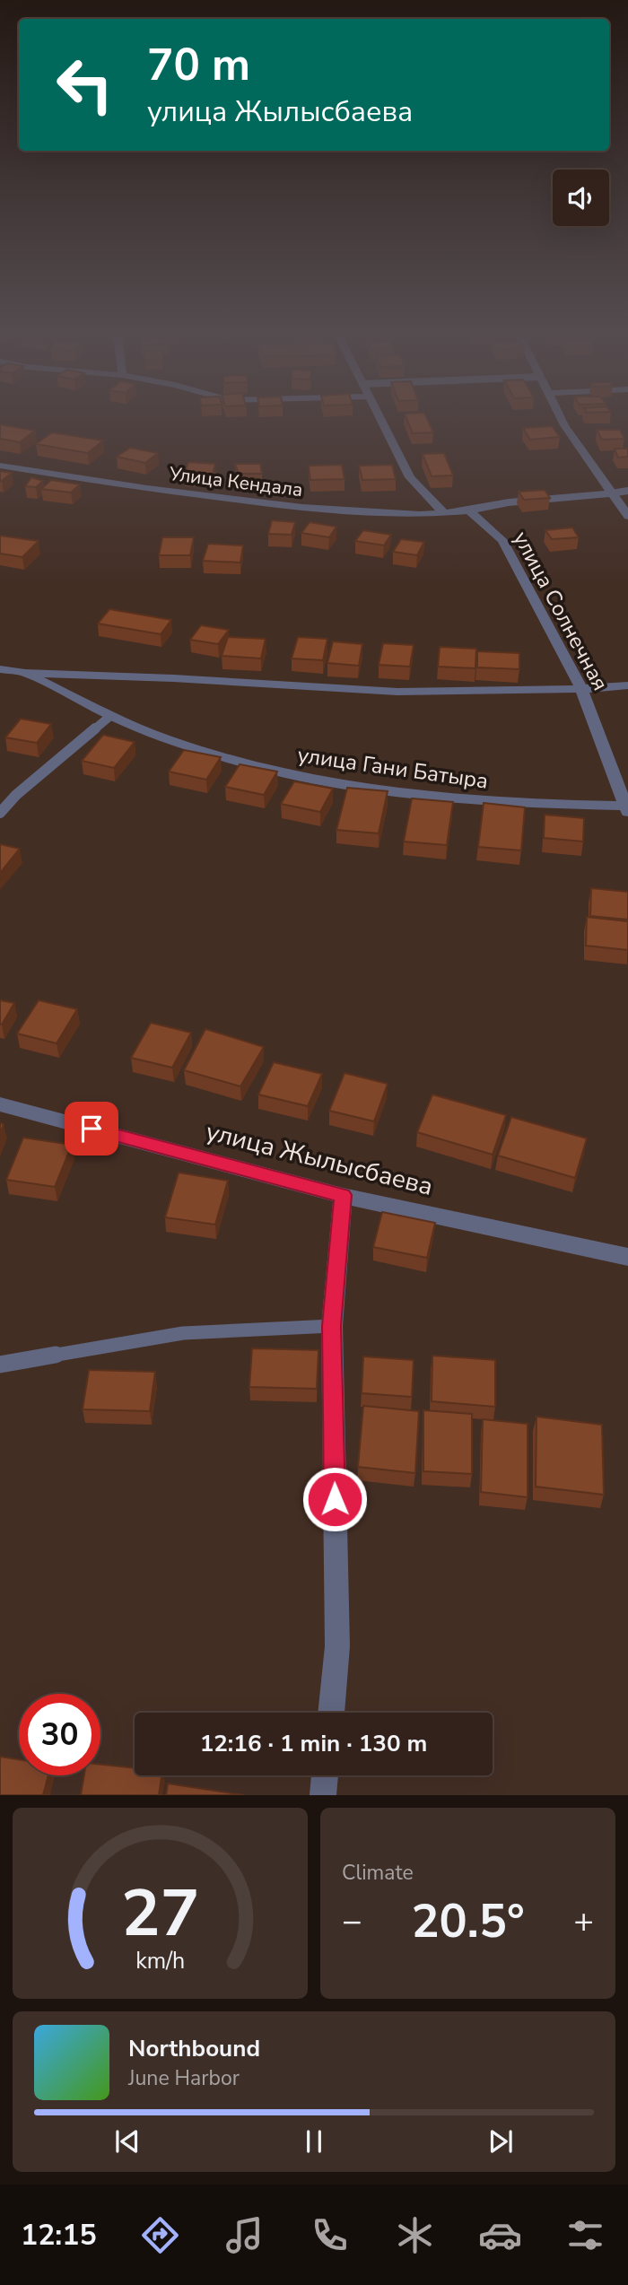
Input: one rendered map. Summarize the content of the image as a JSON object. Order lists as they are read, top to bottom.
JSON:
{
  "streets": {
    "street": [
      "Улица Кендала",
      "улица Солнечная",
      "улица Гани Батыра",
      "улица Жылысбаева"
    ]
  },
  "crossings": [
    ["Улица Кендала", "улица Солнечная"],
    ["улица Солнечная", "улица Гани Батыра"]
  ],
  "page": {
    "turn": ["70 m", "улица Жылысбаева"],
    "limit": "30",
    "trip": "12:16 · 1 min · 130 m",
    "tile": "Climate",
    "heat": ["−", "20.5°", "+"],
    "song": ["Northbound", "June Harbor"],
    "tabs": "12:15",
    "gauge": ["27", "km/h"]
  }
}
